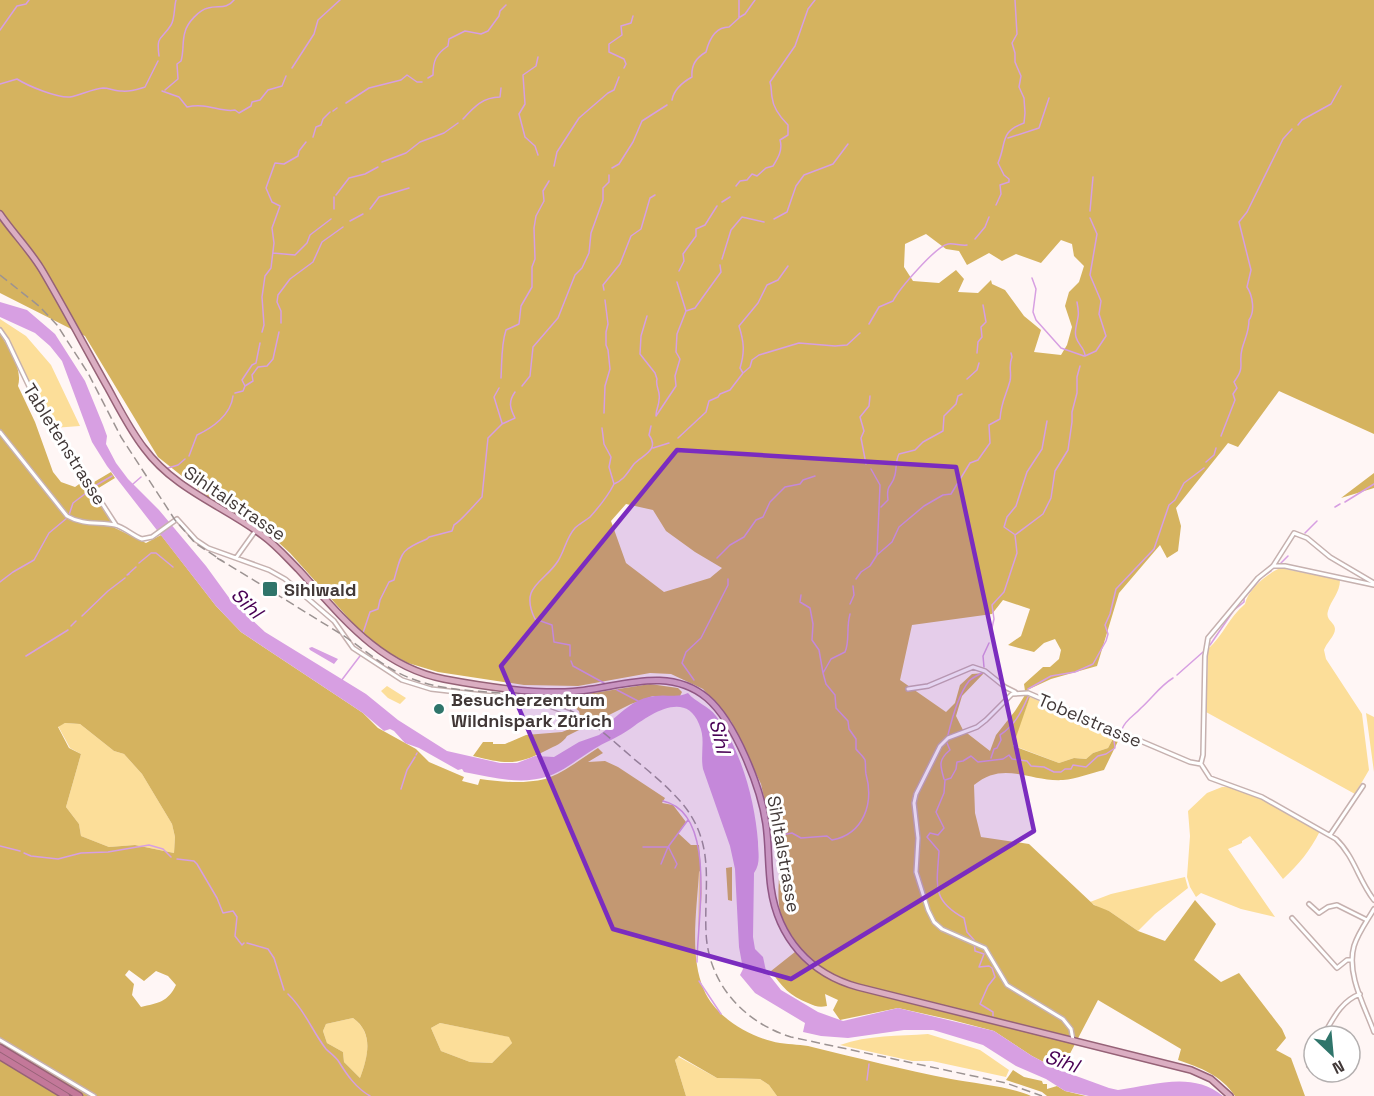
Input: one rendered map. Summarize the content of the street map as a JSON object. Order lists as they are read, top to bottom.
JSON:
{
  "streets": {
    "main road": ["Sihltalstrasse"],
    "street": ["Tabletenstrasse", "Tobelstrasse"]
  },
  "crossings": [
    ["Sihltalstrasse", "Tobelstrasse"]
  ],
  "water": ["Sihl"],
  "places": {
    "transit": ["Sihlwald"],
    "other": ["Besucherzentrum Wildnispark Zürich"]
  },
  "north": "bottom right"
}
